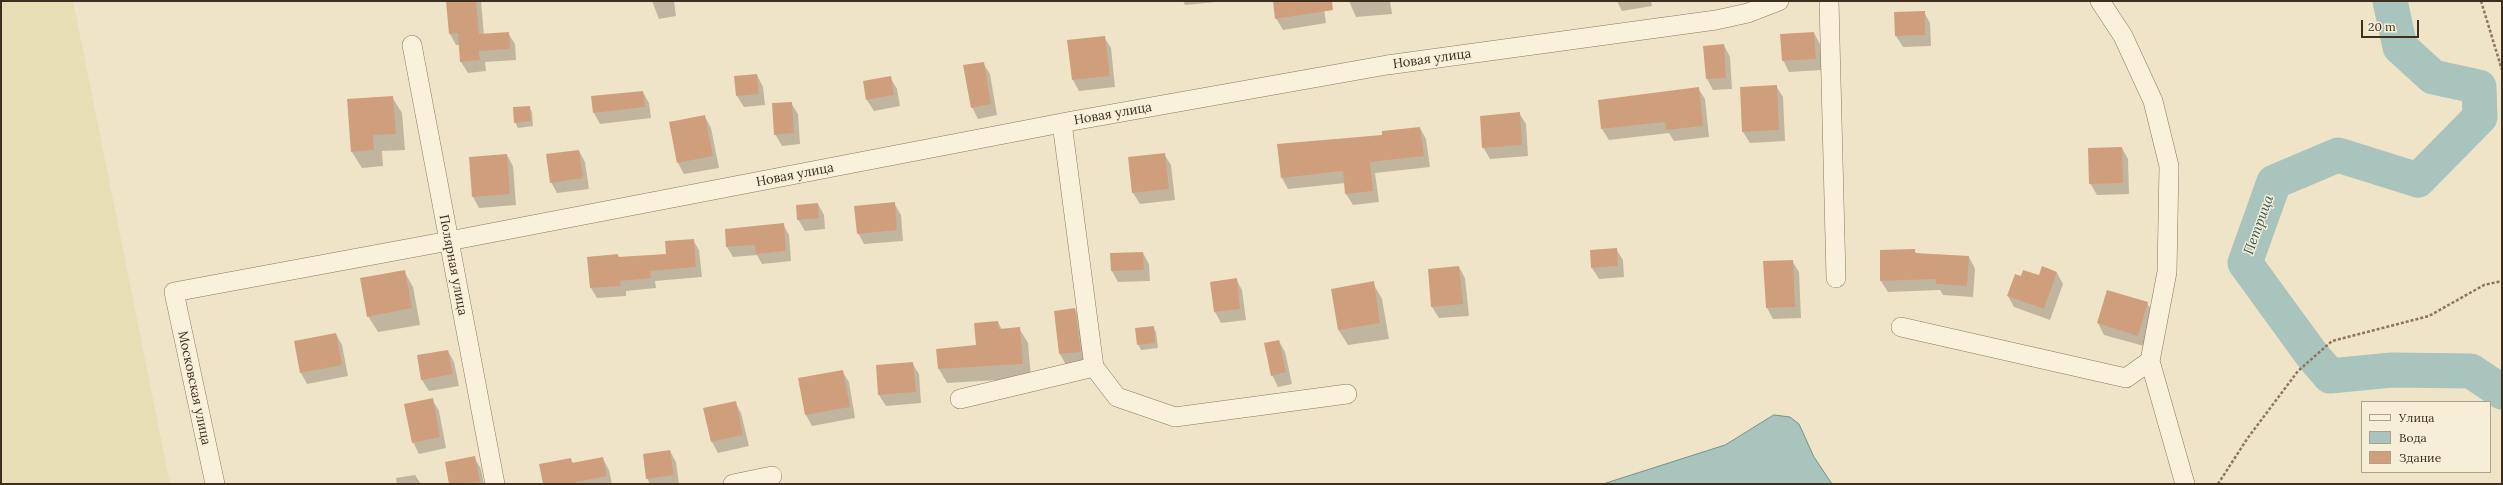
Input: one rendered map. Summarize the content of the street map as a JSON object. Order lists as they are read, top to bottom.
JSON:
{
  "streets": {
    "street": ["Новая улица", "Полярная улица", "Московская улица"]
  },
  "crossings": [
    ["Новая улица", "Полярная улица"],
    ["Новая улица", "Московская улица"]
  ],
  "water": ["Петрица"],
  "legend": ["Улица", "Вода", "Здание"],
  "scale_bar": "20 m"
}
